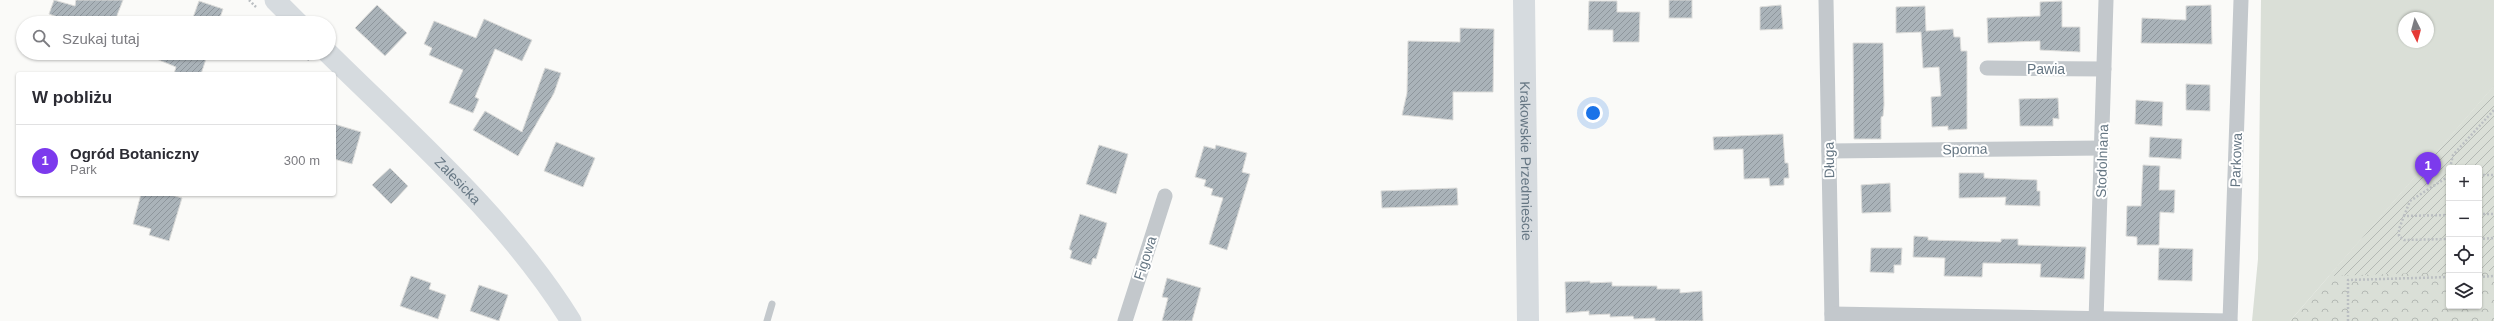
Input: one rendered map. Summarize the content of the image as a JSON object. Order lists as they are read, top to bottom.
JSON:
{
  "streets": {
    "main road": ["Krakowskie Przedmieście"],
    "street": [
      "Pawia",
      "Sporna",
      "Długa",
      "Parkowa",
      "Stodolniana",
      "Zalesicka",
      "Figowa"
    ]
  },
  "crossings": [
    ["Pawia", "Stodolniana"],
    ["Sporna", "Długa"],
    ["Sporna", "Stodolniana"]
  ],
  "north": "bottom",
  "page": {
    "search": "Szukaj tutaj",
    "heading": "W pobliżu",
    "list": [
      {
        "mark": "1",
        "name": "Ogród Botaniczny",
        "note": "Park",
        "value": "300 m"
      }
    ],
    "pins": "1",
    "map_buttons": ["+", "−"]
  }
}
